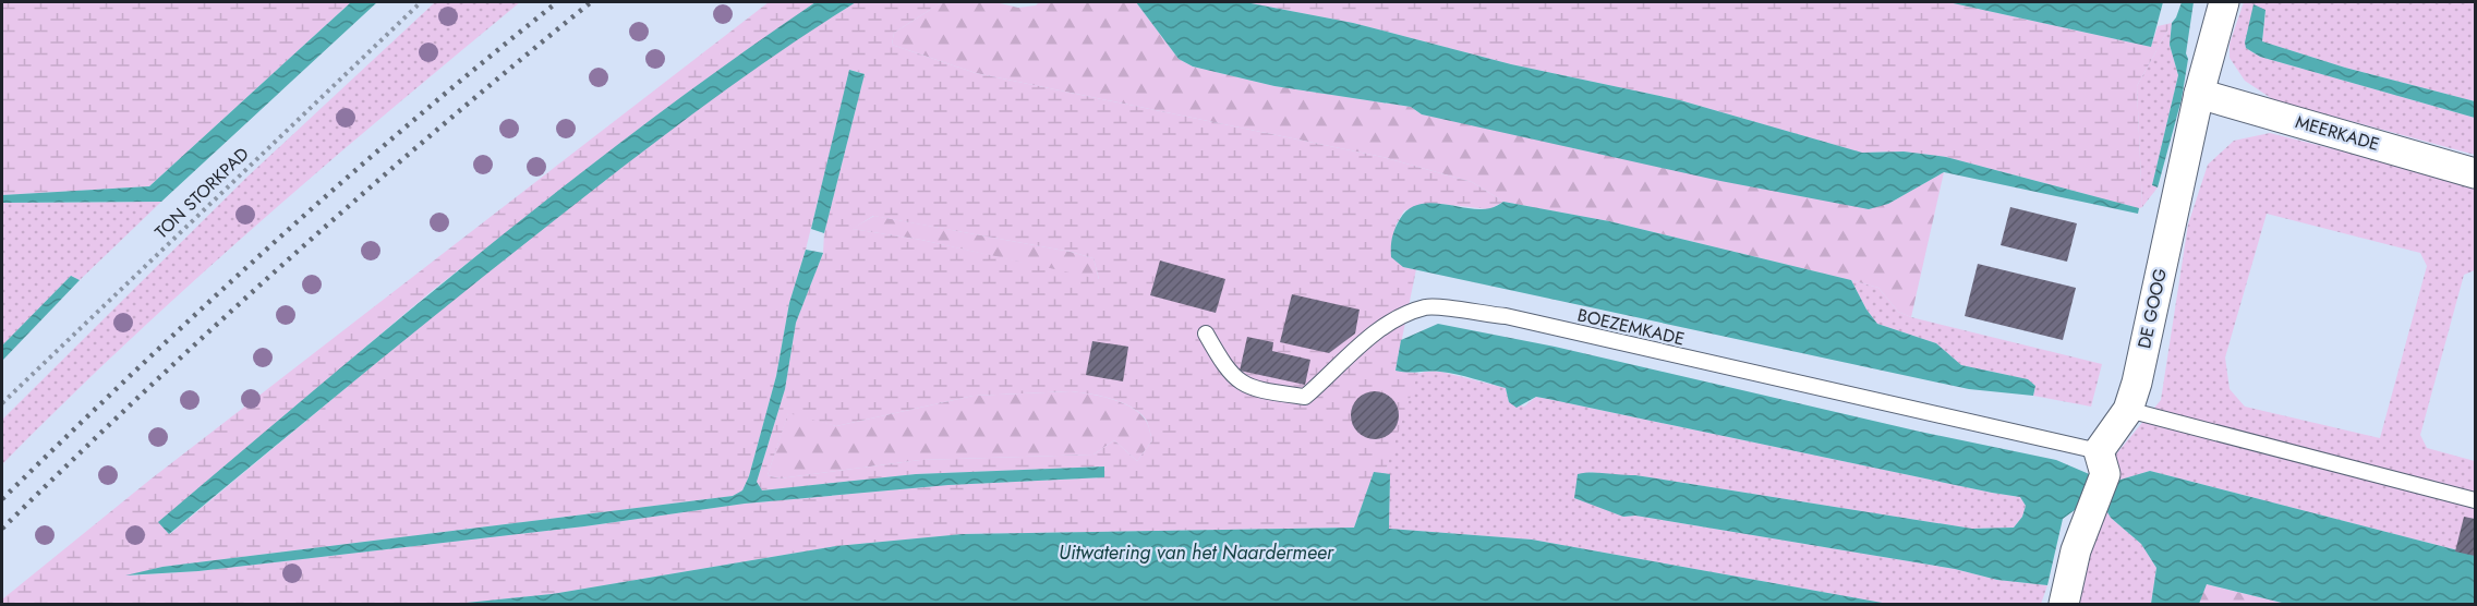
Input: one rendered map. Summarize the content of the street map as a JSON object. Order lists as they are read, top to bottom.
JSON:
{
  "streets": {
    "street": ["MEERKADE", "DE GOOG"],
    "lane": ["BOEZEMKADE"],
    "path": ["TON STORKPAD"]
  },
  "crossings": [
    ["MEERKADE", "DE GOOG"],
    ["DE GOOG", "BOEZEMKADE"]
  ],
  "water": ["Uitwatering van het Naardermeer"]
}
